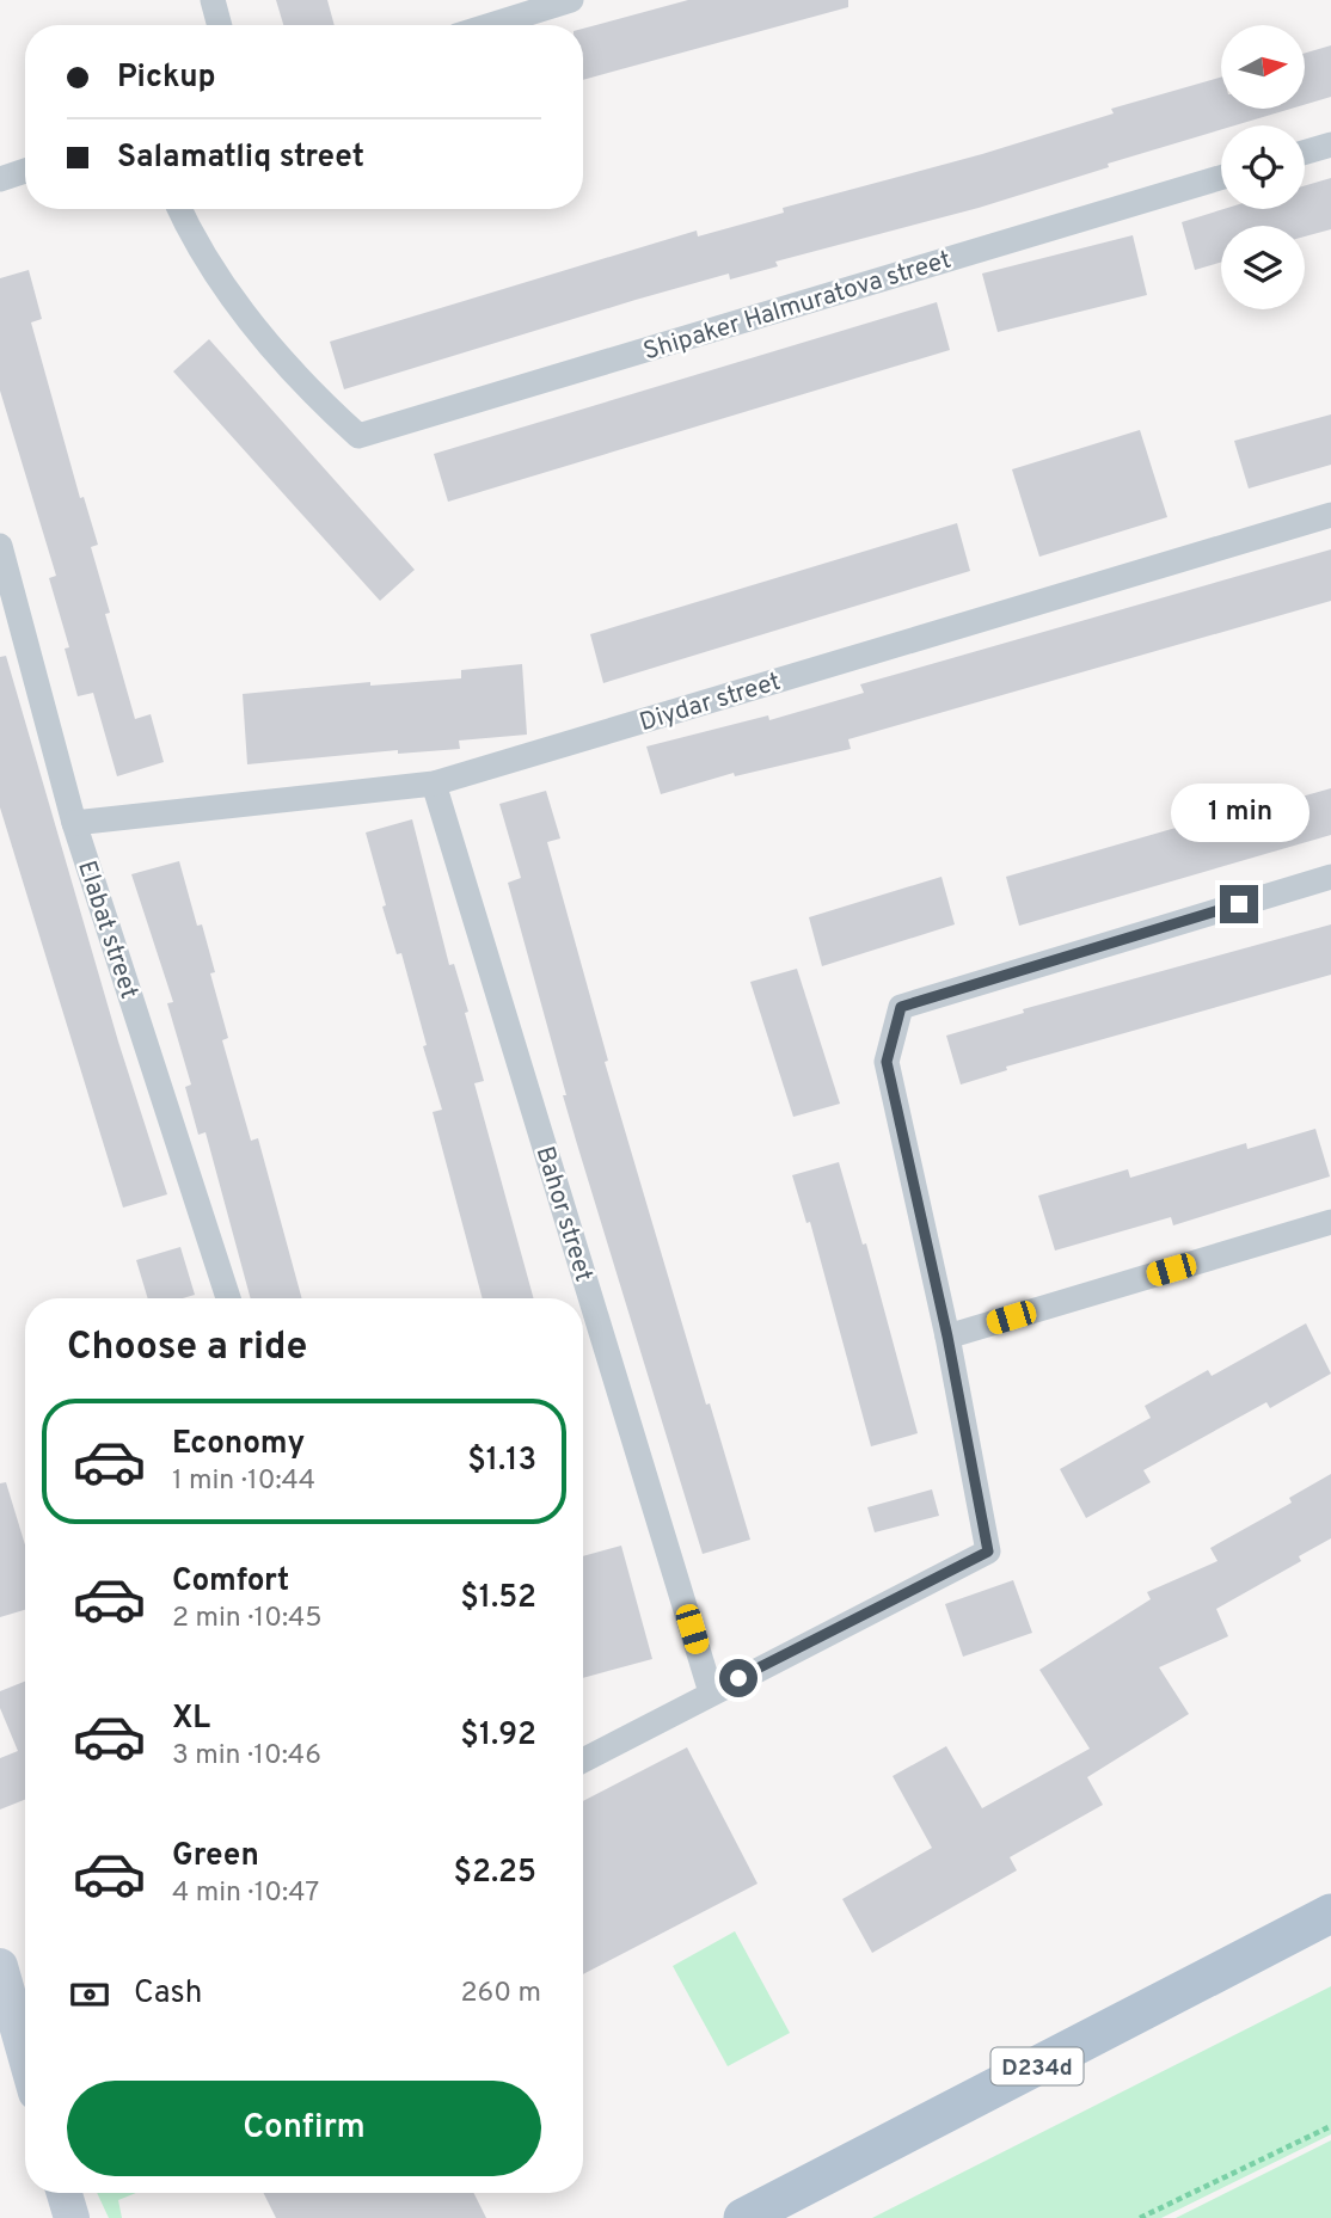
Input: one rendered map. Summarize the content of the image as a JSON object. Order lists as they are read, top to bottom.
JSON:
{
  "streets": {
    "main road": ["D234d"],
    "street": [
      "Shipaker Halmuratova street",
      "Diydar street",
      "Elabat street",
      "Bahor street"
    ]
  },
  "crossings": [
    ["Diydar street", "Elabat street"],
    ["Diydar street", "Bahor street"]
  ],
  "north": "right",
  "page": {
    "banner": ["Pickup", "Salamatliq street"],
    "bubble": "1 min",
    "heading": "Choose a ride",
    "list": [
      {
        "name": "Economy",
        "note": "1 min · 10:44",
        "value": "$1.13"
      },
      {
        "name": "Comfort",
        "note": "2 min · 10:45",
        "value": "$1.52"
      },
      {
        "name": "XL",
        "note": "3 min · 10:46",
        "value": "$1.92"
      },
      {
        "name": "Green",
        "note": "4 min · 10:47",
        "value": "$2.25"
      }
    ],
    "pay": ["Cash", "260 m"],
    "buttons": "Confirm"
  }
}
